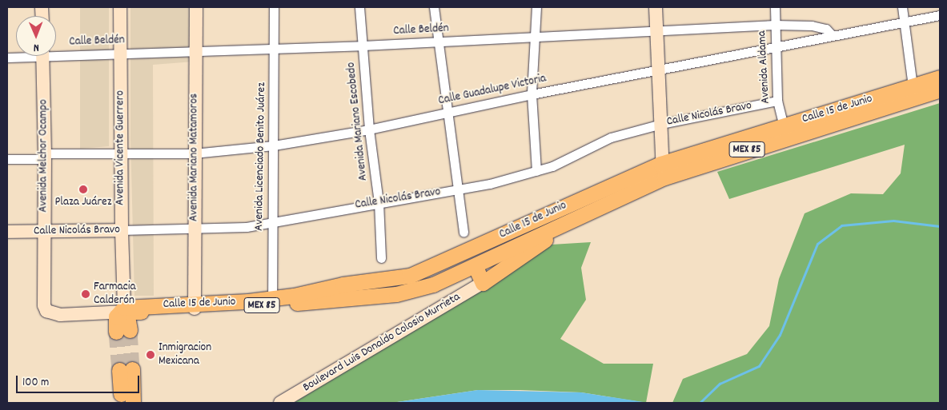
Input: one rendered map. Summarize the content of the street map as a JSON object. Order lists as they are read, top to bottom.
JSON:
{
  "streets": {
    "main road": [
      "Calle 15 de Junio",
      "Calle Nicolás Bravo",
      "Avenida Vicente Guerrero",
      "MEX 85",
      "Avenida Melchor Ocampo",
      "Avenida Mariano Matamoros",
      "Boulevard Luis Donaldo Colosio Murrieta"
    ],
    "street": [
      "Calle Beldén",
      "Avenida Aldama",
      "Calle Guadalupe Victoria",
      "Avenida Mariano Escobedo",
      "Avenida Licenciado Benito Juárez"
    ]
  },
  "crossings": [
    ["Calle Beldén", "Avenida Aldama"],
    ["Calle Beldén", "Calle Guadalupe Victoria"],
    ["Calle Beldén", "Avenida Mariano Escobedo"],
    ["Calle Beldén", "Avenida Vicente Guerrero"],
    ["Calle Beldén", "Avenida Licenciado Benito Juárez"],
    ["Calle Beldén", "Avenida Mariano Matamoros"],
    ["Avenida Aldama", "Calle Guadalupe Victoria"],
    ["Avenida Aldama", "Calle 15 de Junio"],
    ["Avenida Aldama", "Calle Nicolás Bravo"],
    ["Calle Guadalupe Victoria", "Avenida Mariano Escobedo"],
    ["Calle Guadalupe Victoria", "Avenida Vicente Guerrero"],
    ["Calle Guadalupe Victoria", "Avenida Melchor Ocampo"],
    ["Calle Guadalupe Victoria", "Avenida Licenciado Benito Juárez"],
    ["Calle Guadalupe Victoria", "Avenida Mariano Matamoros"],
    ["Calle 15 de Junio", "Avenida Vicente Guerrero"],
    ["Calle 15 de Junio", "Avenida Melchor Ocampo"],
    ["Calle 15 de Junio", "Avenida Licenciado Benito Juárez"],
    ["Calle 15 de Junio", "Avenida Mariano Matamoros"],
    ["Calle Nicolás Bravo", "Avenida Mariano Escobedo"],
    ["Calle Nicolás Bravo", "Avenida Vicente Guerrero"],
    ["Calle Nicolás Bravo", "Avenida Melchor Ocampo"],
    ["Calle Nicolás Bravo", "Avenida Licenciado Benito Juárez"],
    ["Calle Nicolás Bravo", "Avenida Mariano Matamoros"]
  ],
  "places": ["Plaza Juárez", "Farmacia Calderón", "Inmigracion Mexicana"],
  "scale_bar": "100 m",
  "north": "bottom"
}
